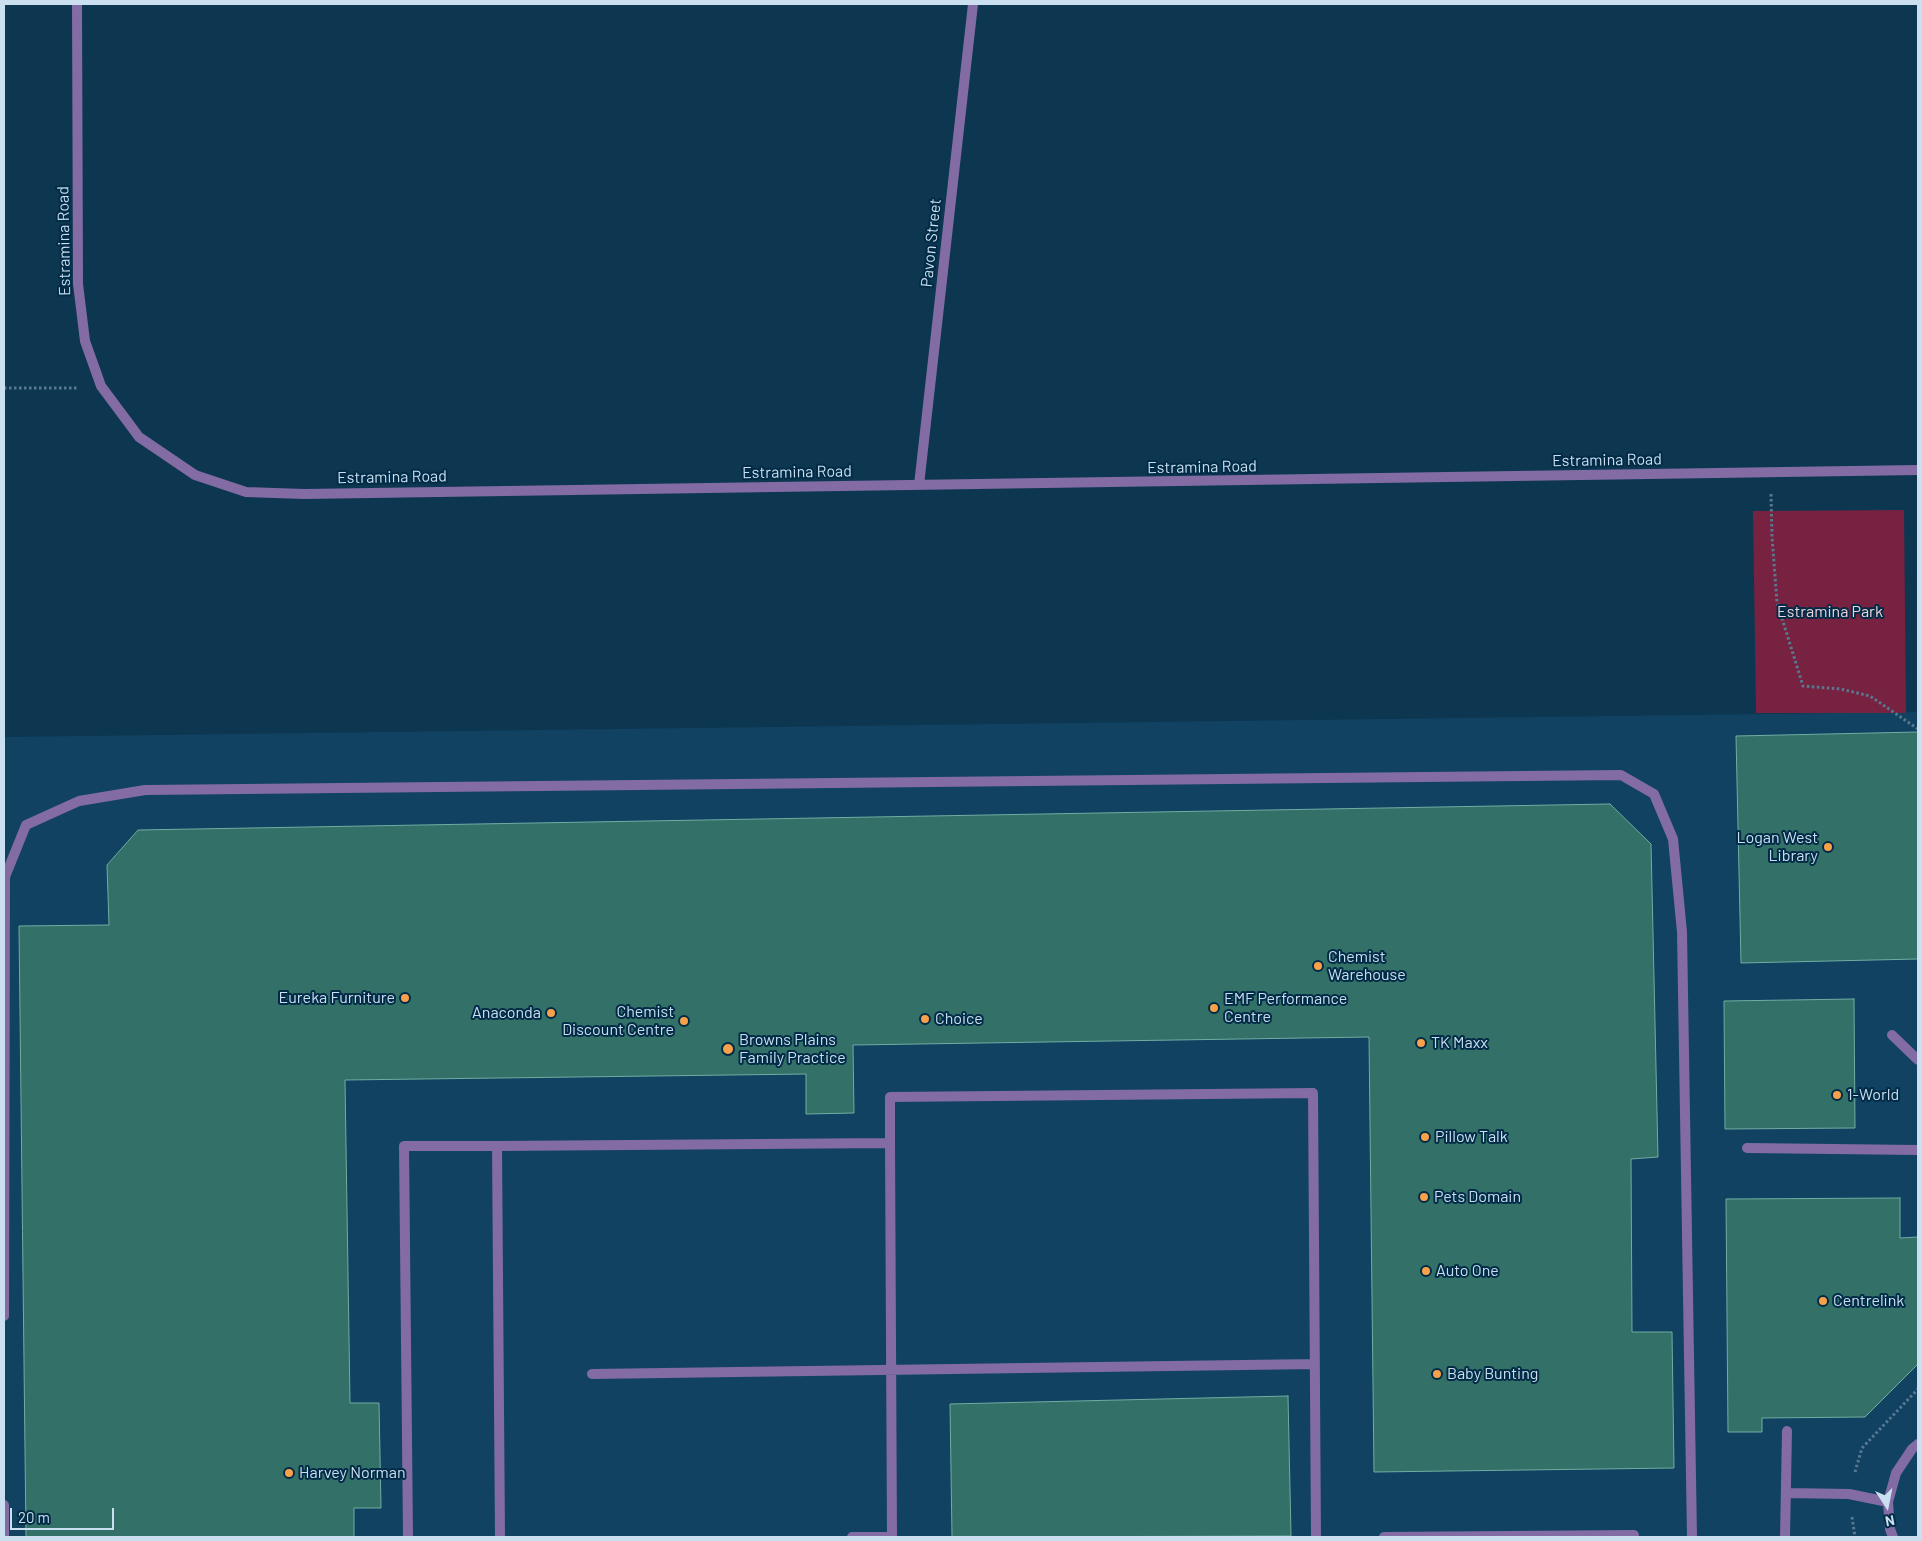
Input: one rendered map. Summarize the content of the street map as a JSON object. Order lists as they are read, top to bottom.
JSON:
{
  "streets": {
    "street": ["Estramina Road", "Pavon Street"]
  },
  "crossings": [
    ["Estramina Road", "Pavon Street"]
  ],
  "parks": ["Estramina Park"],
  "places": [
    "Logan West Library",
    "Chemist Warehouse",
    "Eureka Furniture",
    "EMF Performance Centre",
    "Anaconda",
    "Choice",
    "Chemist Discount Centre",
    "TK Maxx",
    "Browns Plains Family Practice",
    "1-World",
    "Pillow Talk",
    "Pets Domain",
    "Auto One",
    "Centrelink",
    "Baby Bunting",
    "Harvey Norman"
  ],
  "scale_bar": "20 m",
  "north": "bottom"
}
